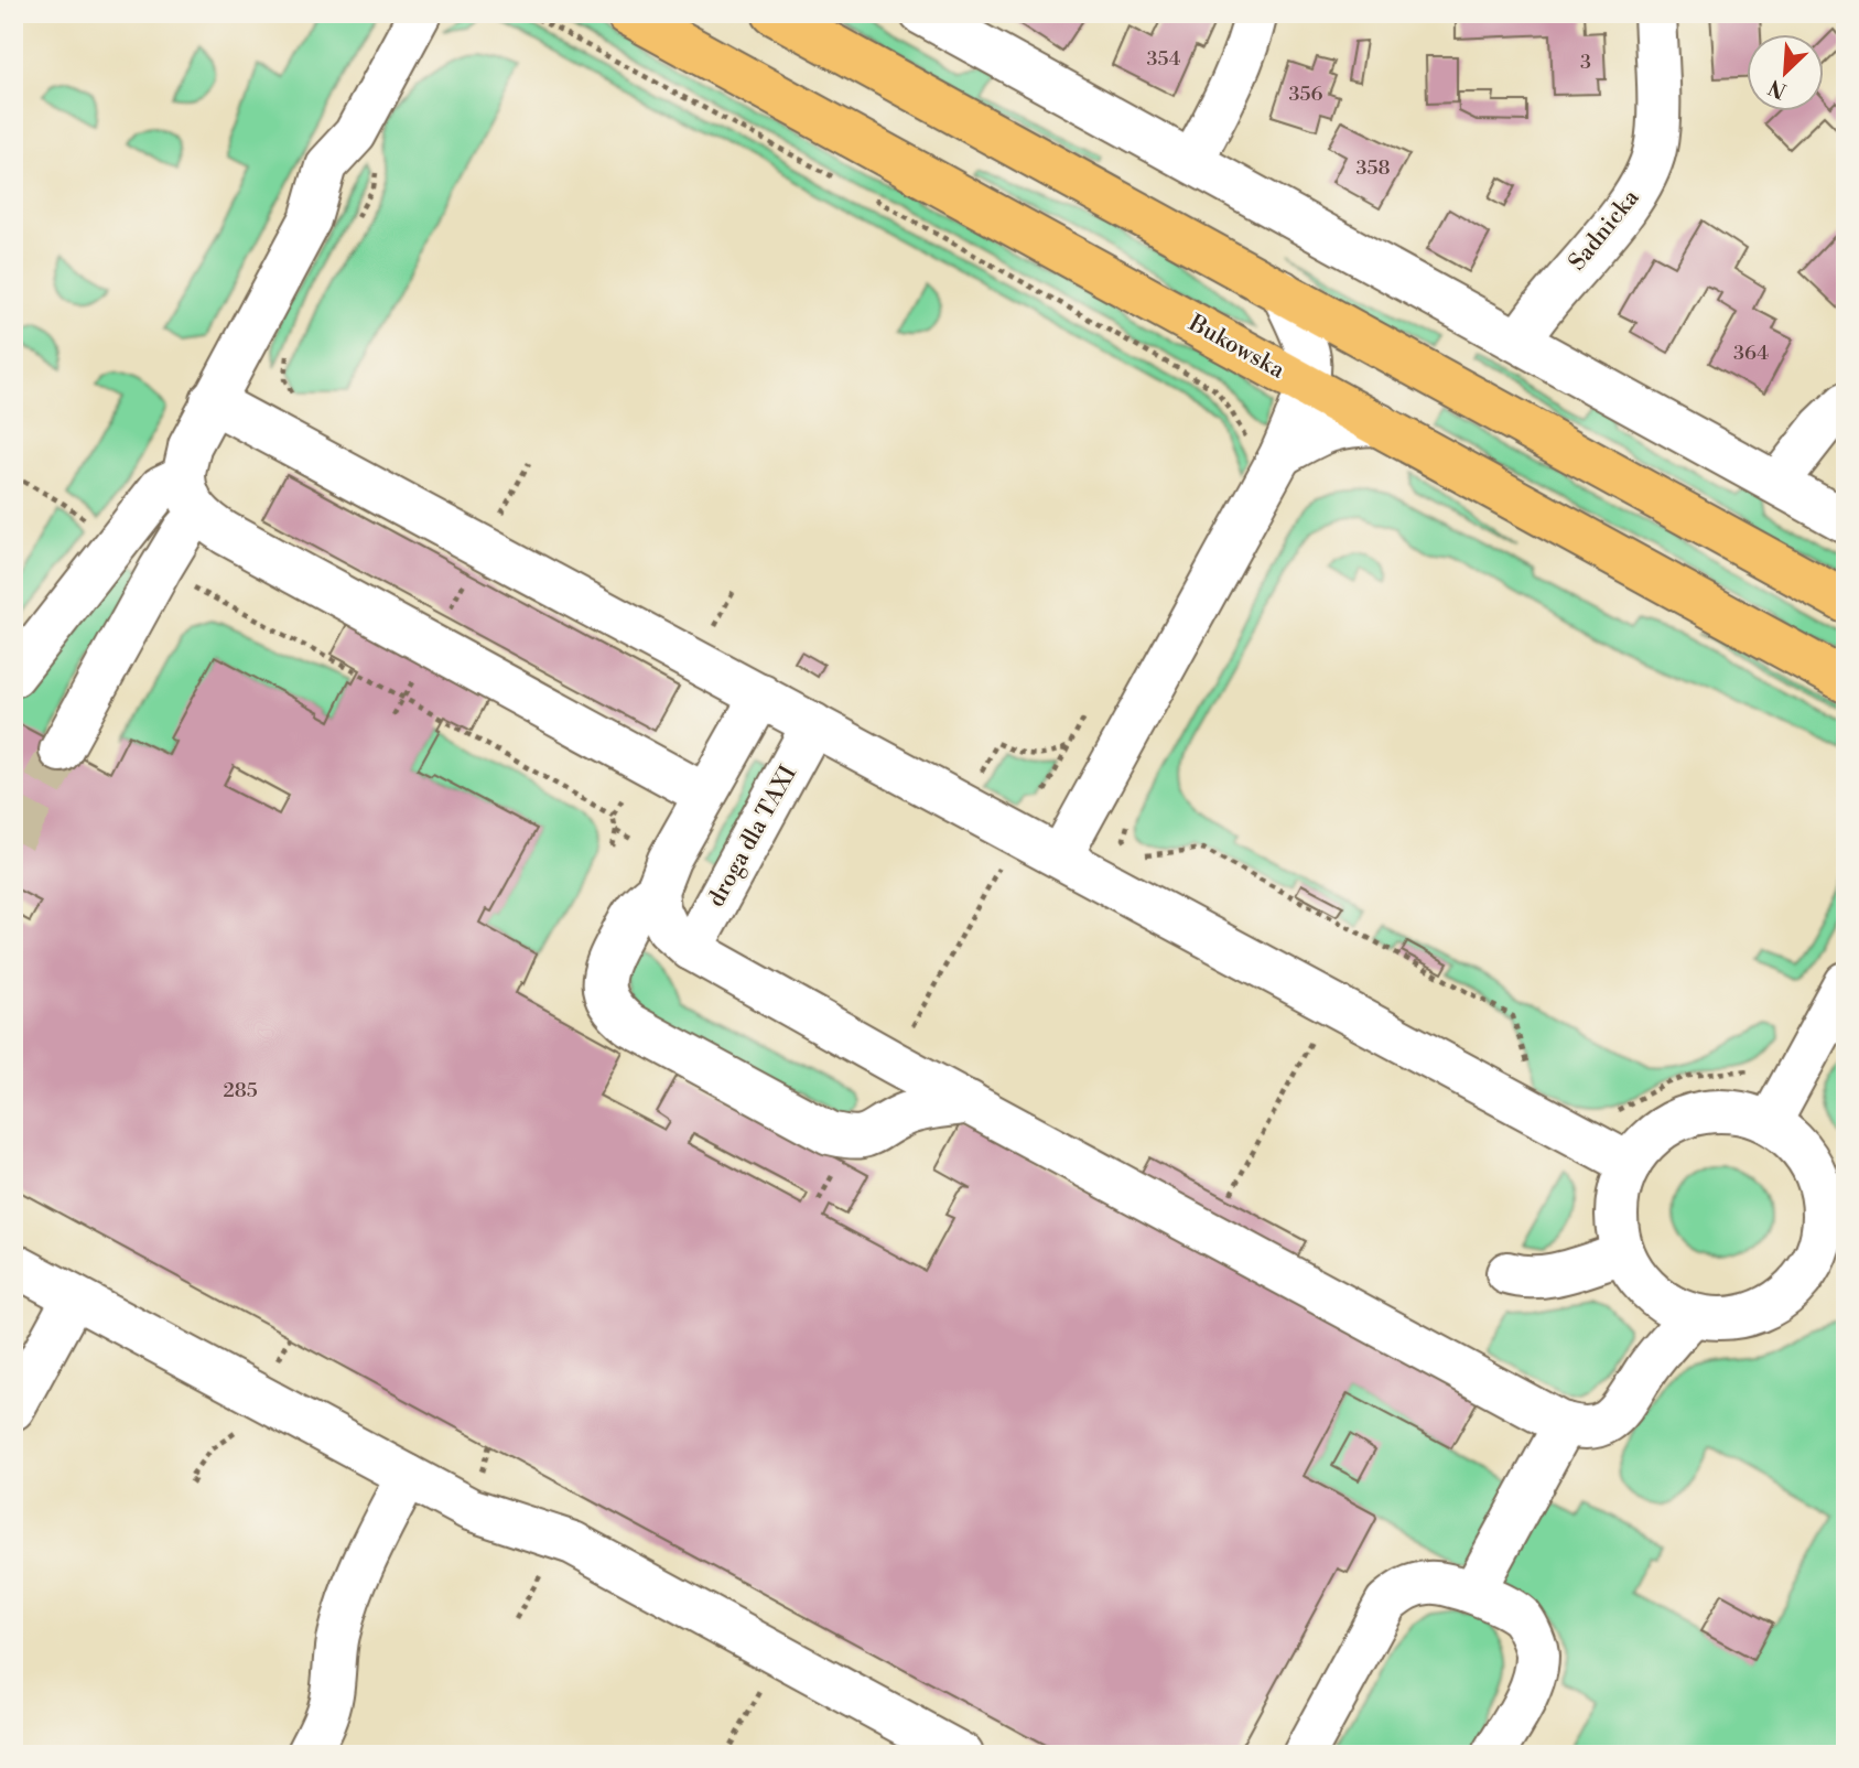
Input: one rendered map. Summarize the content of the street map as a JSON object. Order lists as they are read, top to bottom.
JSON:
{
  "streets": {
    "main road": ["Bukowska"],
    "street": ["Sadnicka", "droga dla TAXI"]
  },
  "house_numbers": [
    "354",
    "3",
    "356",
    "358",
    "364",
    "285"
  ],
  "north": "bottom left"
}
